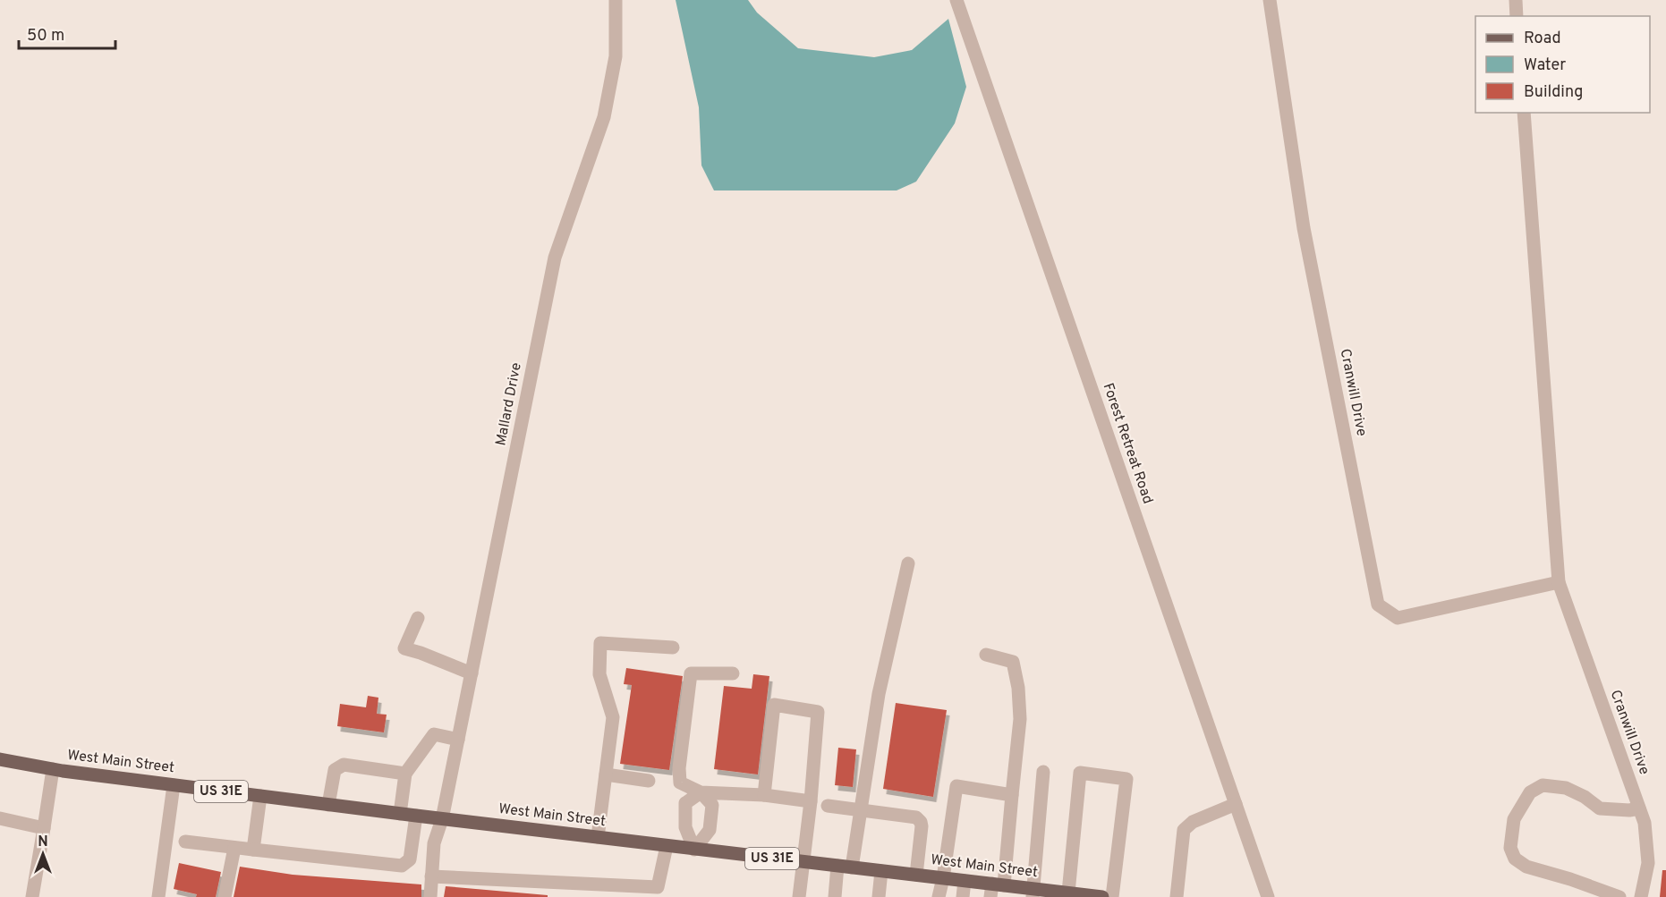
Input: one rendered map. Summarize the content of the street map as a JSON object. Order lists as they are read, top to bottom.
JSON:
{
  "streets": {
    "main road": ["West Main Street", "US 31E"],
    "street": ["Cranwill Drive", "Mallard Drive", "Forest Retreat Road"]
  },
  "crossings": [
    ["Mallard Drive", "West Main Street"]
  ],
  "legend": ["Road", "Water", "Building"],
  "scale_bar": "50 m",
  "north": "top"
}
